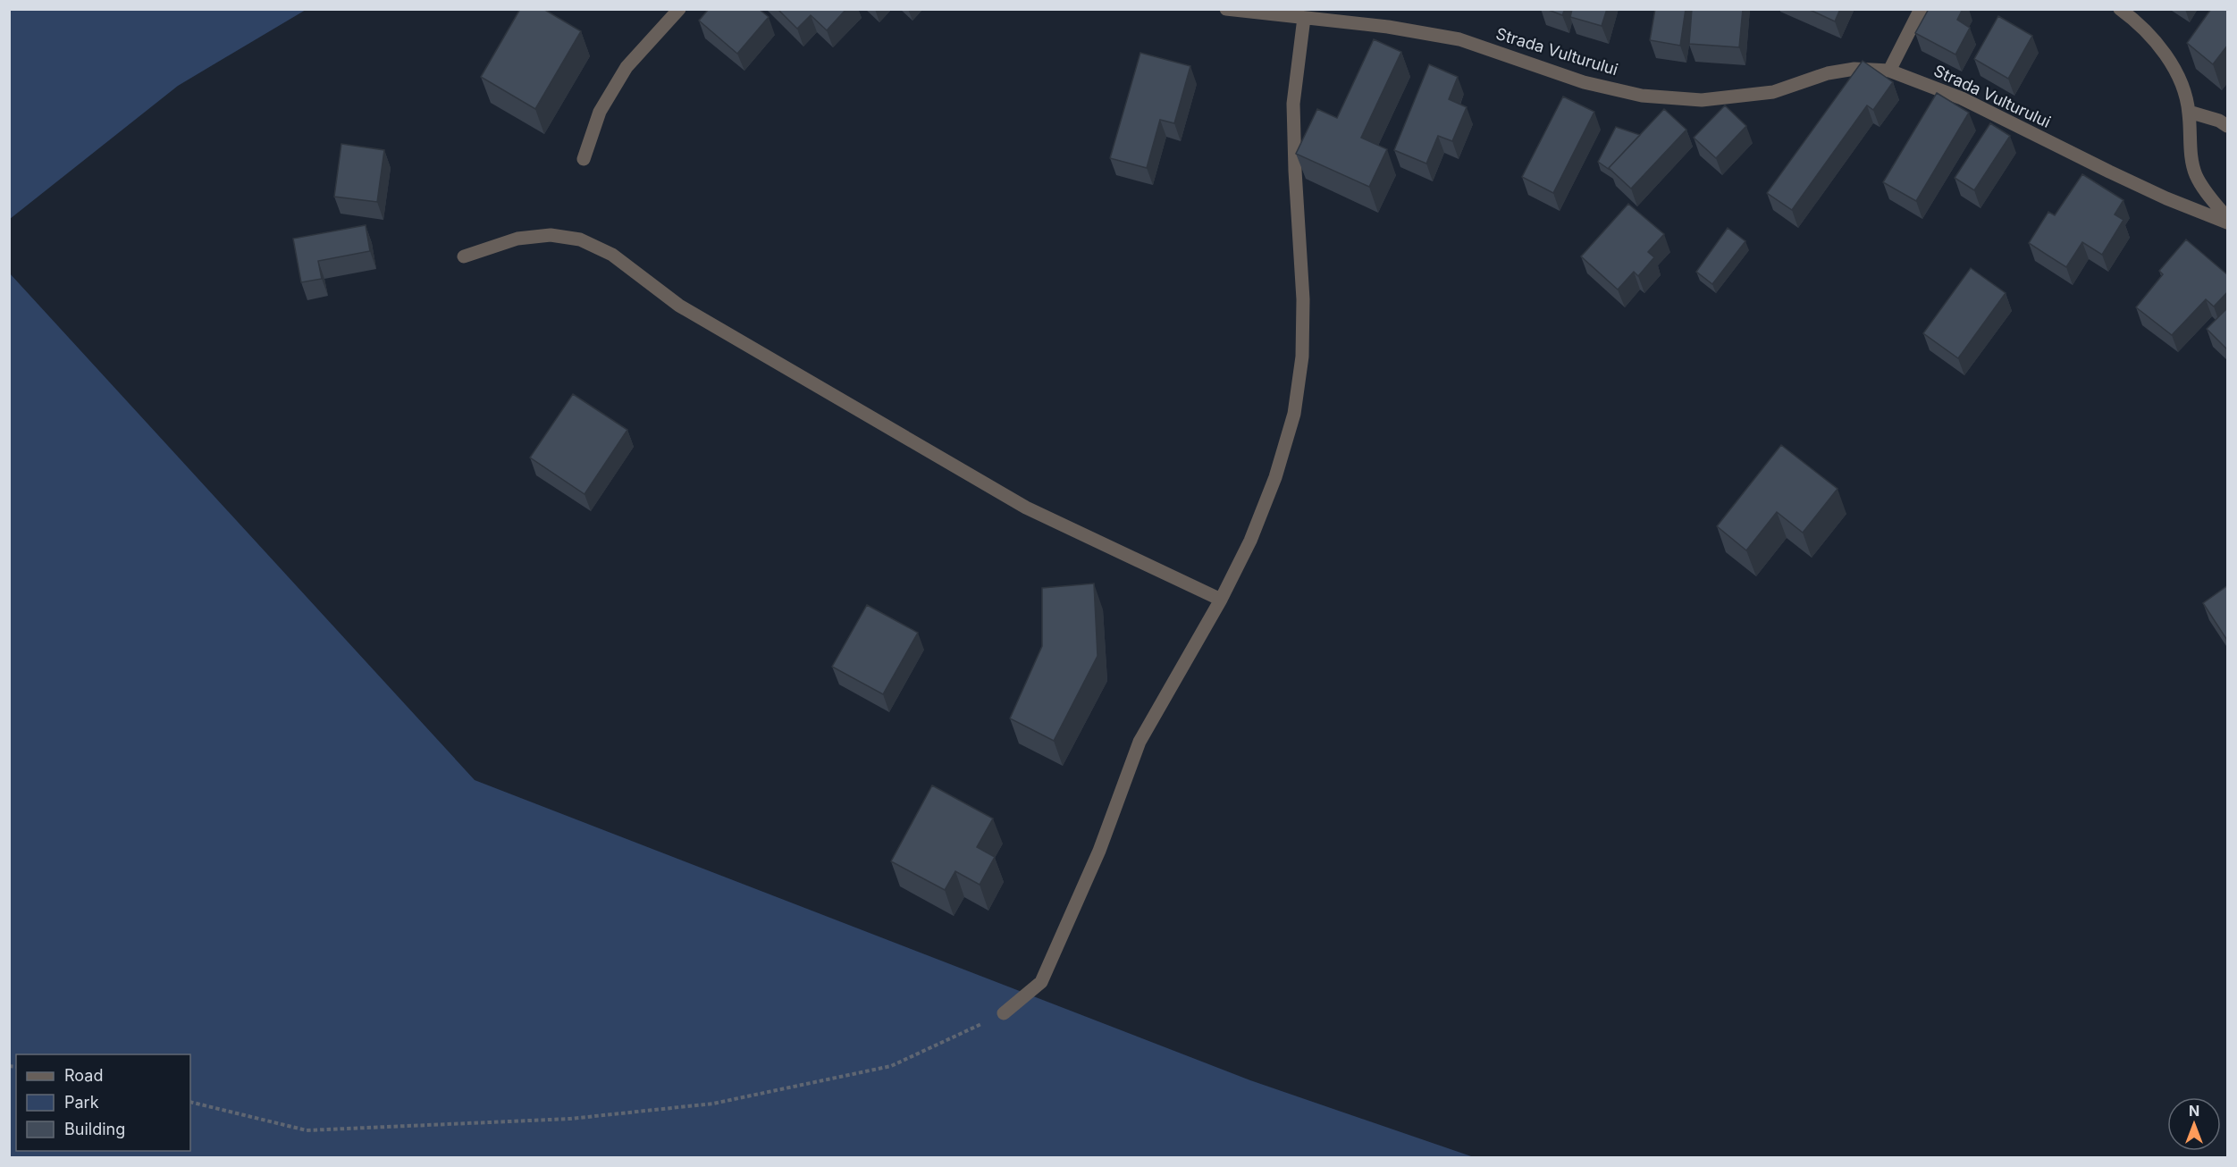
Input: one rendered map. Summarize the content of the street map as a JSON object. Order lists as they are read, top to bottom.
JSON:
{
  "streets": {
    "street": ["Strada Vulturului"]
  },
  "legend": ["Road", "Park", "Building"],
  "north": "top"
}
